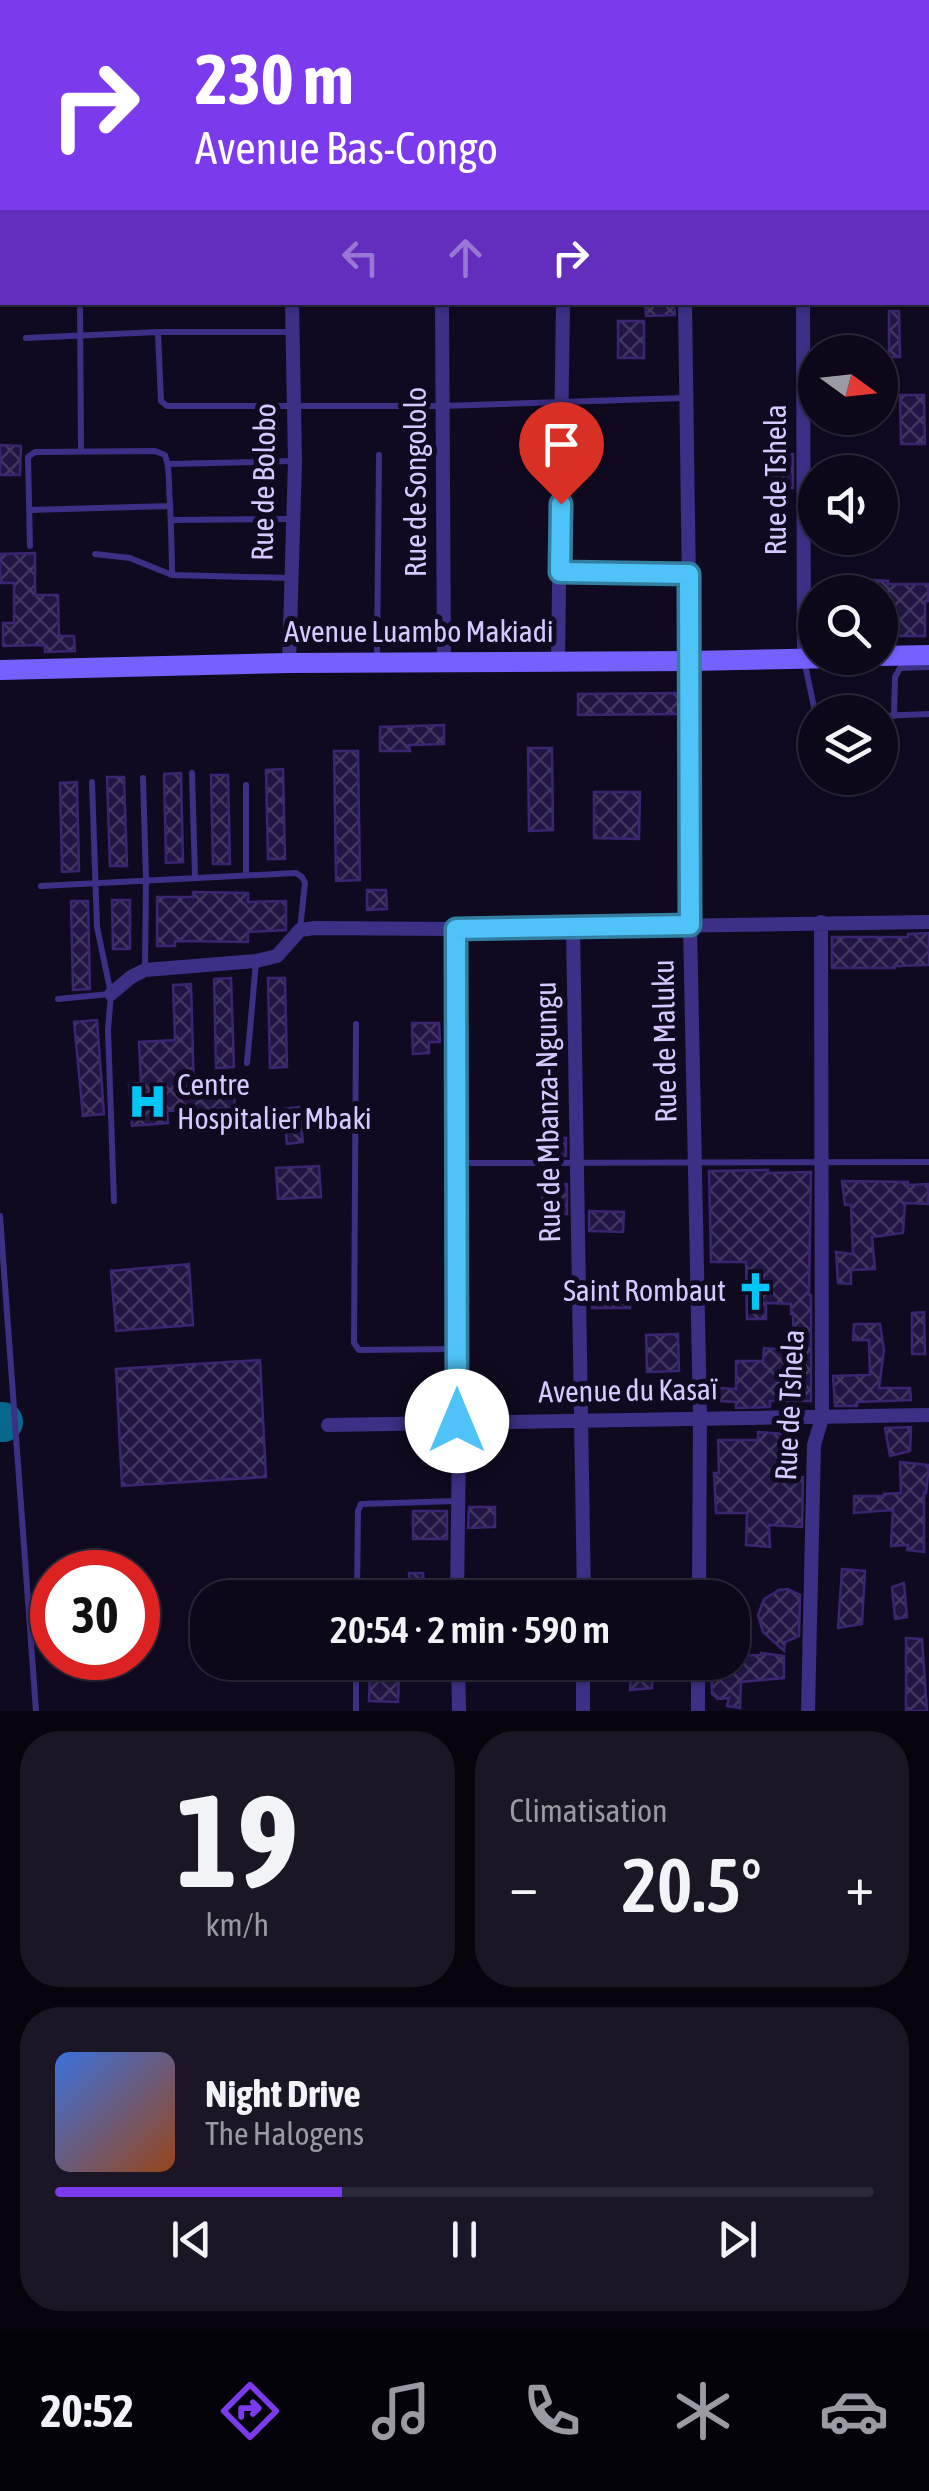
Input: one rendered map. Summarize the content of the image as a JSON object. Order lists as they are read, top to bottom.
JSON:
{
  "streets": {
    "main road": ["Avenue Luambo Makiadi"],
    "street": [
      "Rue de Tshela",
      "Rue de Bolobo",
      "Rue de Songololo",
      "Rue de Maluku",
      "Rue de Mbanza-Ngungu",
      "Avenue du Kasaï"
    ]
  },
  "crossings": [
    ["Rue de Tshela", "Avenue du Kasaï"],
    ["Rue de Bolobo", "Avenue Luambo Makiadi"],
    ["Rue de Songololo", "Avenue Luambo Makiadi"],
    ["Avenue Luambo Makiadi", "Rue de Maluku"],
    ["Rue de Maluku", "Avenue du Kasaï"],
    ["Rue de Mbanza-Ngungu", "Avenue du Kasaï"]
  ],
  "places": {
    "hospital": ["Centre Hospitalier Mbaki"],
    "church": ["Saint Rombaut"]
  },
  "north": "right",
  "page": {
    "turn": ["230 m", "Avenue Bas-Congo"],
    "limit": "30",
    "trip": "20:54 · 2 min · 590 m",
    "tile": [
      ["19", "km/h"],
      "Climatisation"
    ],
    "heat": ["−", "20.5°", "+"],
    "song": ["Night Drive", "The Halogens"],
    "tabs": "20:52"
  }
}
